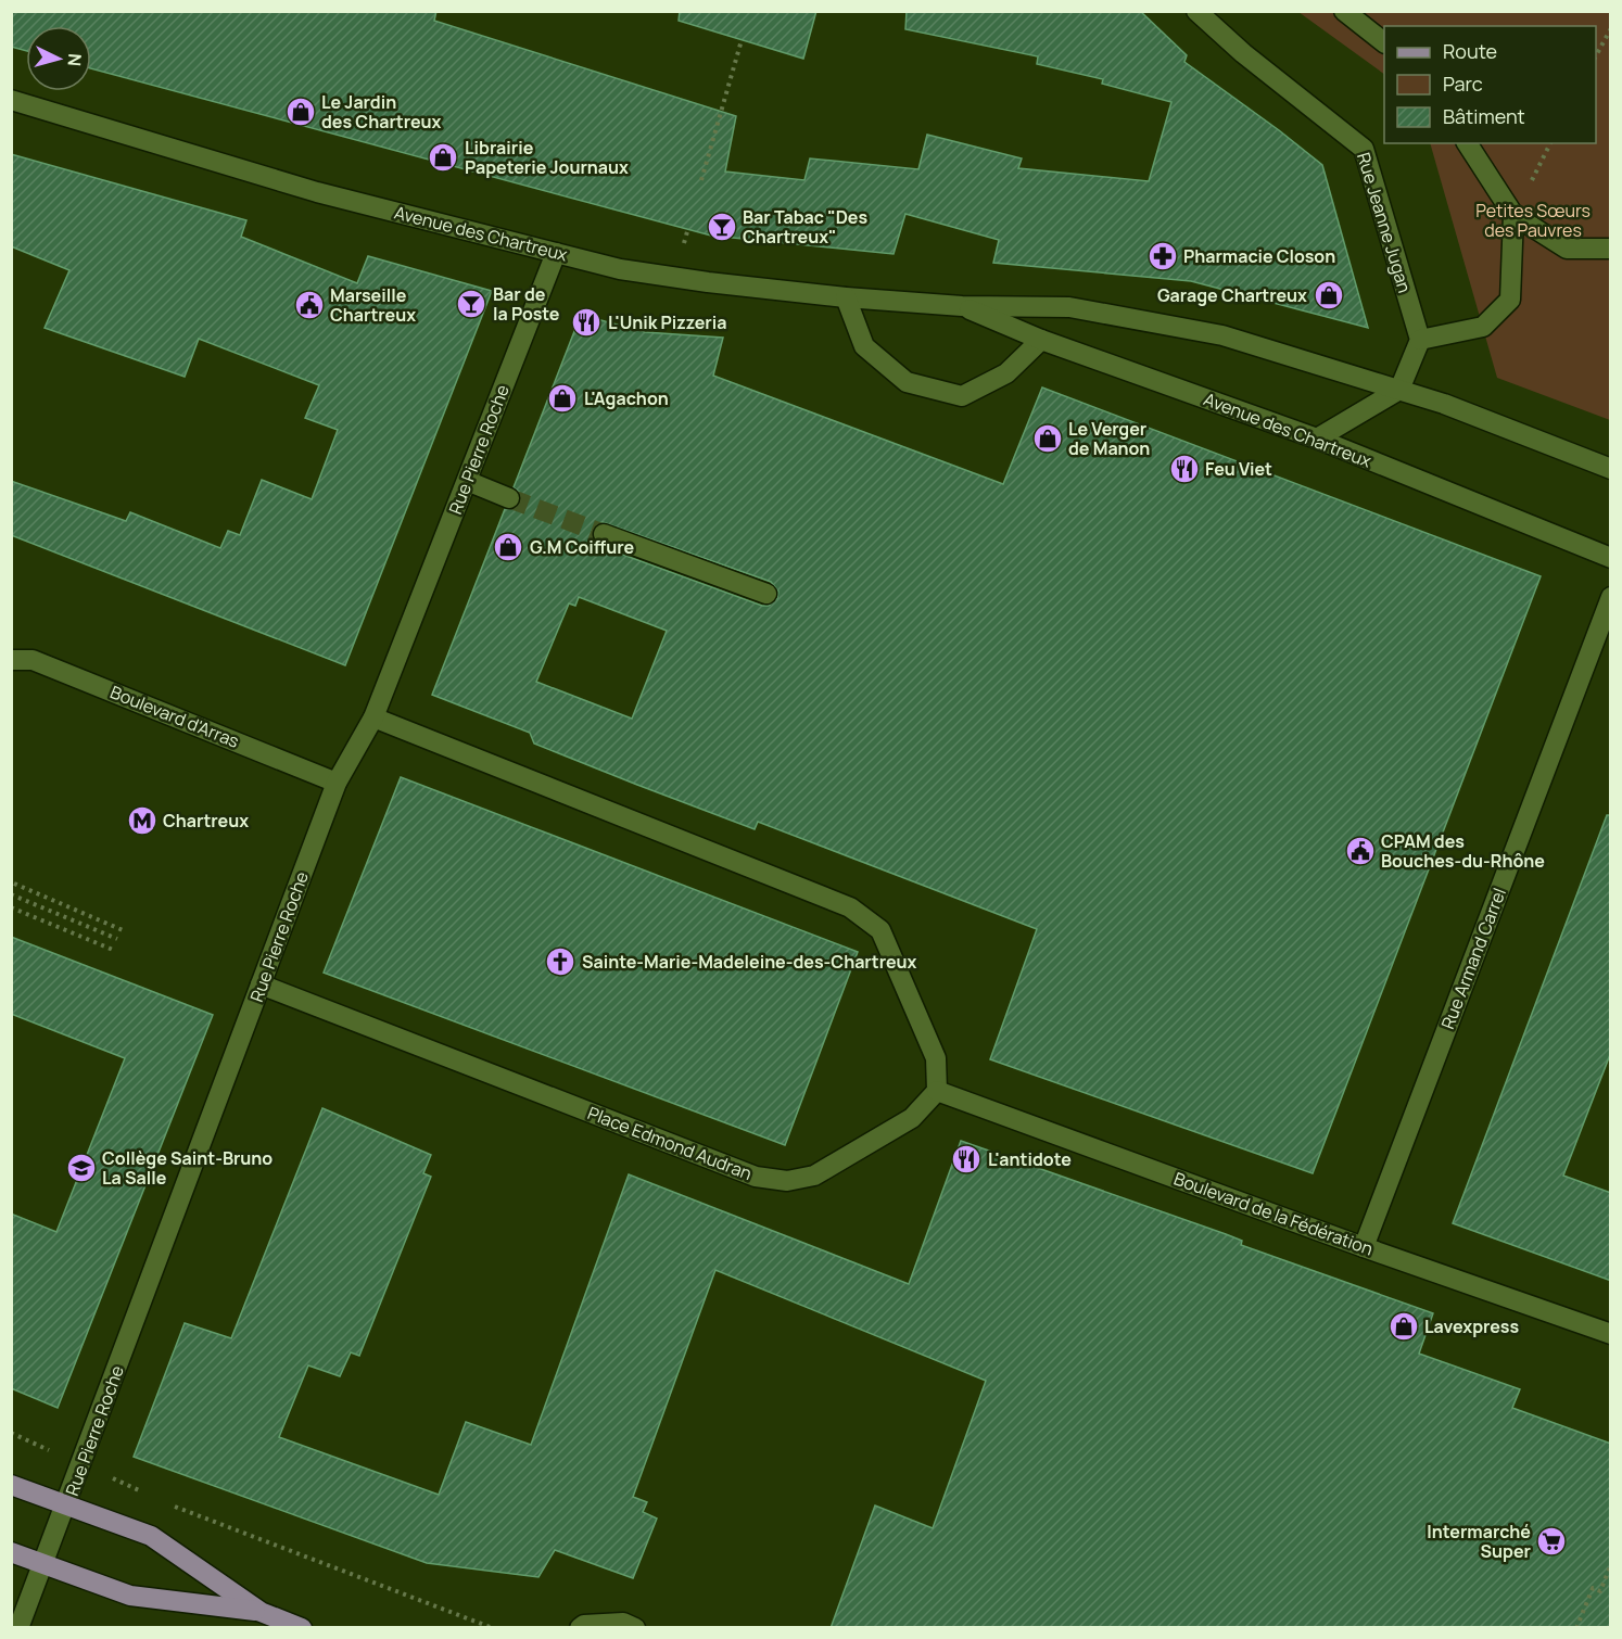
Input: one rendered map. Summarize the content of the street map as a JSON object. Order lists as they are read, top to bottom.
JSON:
{
  "streets": {
    "street": [
      "Rue Jeanne Jugan",
      "Avenue des Chartreux",
      "Rue Pierre Roche",
      "Boulevard d'Arras",
      "Rue Armand Carrel",
      "Place Edmond Audran",
      "Boulevard de la Fédération"
    ]
  },
  "crossings": [
    ["Avenue des Chartreux", "Rue Pierre Roche"],
    ["Rue Pierre Roche", "Boulevard d'Arras"],
    ["Rue Pierre Roche", "Place Edmond Audran"],
    ["Rue Armand Carrel", "Boulevard de la Fédération"],
    ["Place Edmond Audran", "Boulevard de la Fédération"]
  ],
  "parks": ["Petites Sœurs des Pauvres"],
  "places": {
    "shop": [
      "Le Jardin des Chartreux",
      "Librairie Papeterie Journaux",
      "Garage Chartreux",
      "L'Agachon",
      "Le Verger de Manon",
      "G.M Coiffure",
      "Lavexpress"
    ],
    "bar": ["Bar Tabac \"Des Chartreux\"", "Bar de la Poste"],
    "pharmacy": ["Pharmacie Closon"],
    "public building": ["Marseille Chartreux", "CPAM des Bouches-du-Rhône"],
    "restaurant": ["L'Unik Pizzeria", "Feu Viet", "L'antidote"],
    "metro station": ["Chartreux"],
    "church": ["Sainte-Marie-Madeleine-des-Chartreux"],
    "school or university": ["Collège Saint-Bruno La Salle"],
    "supermarket": ["Intermarché Super"]
  },
  "legend": ["Route", "Parc", "Bâtiment"],
  "north": "right"
}
